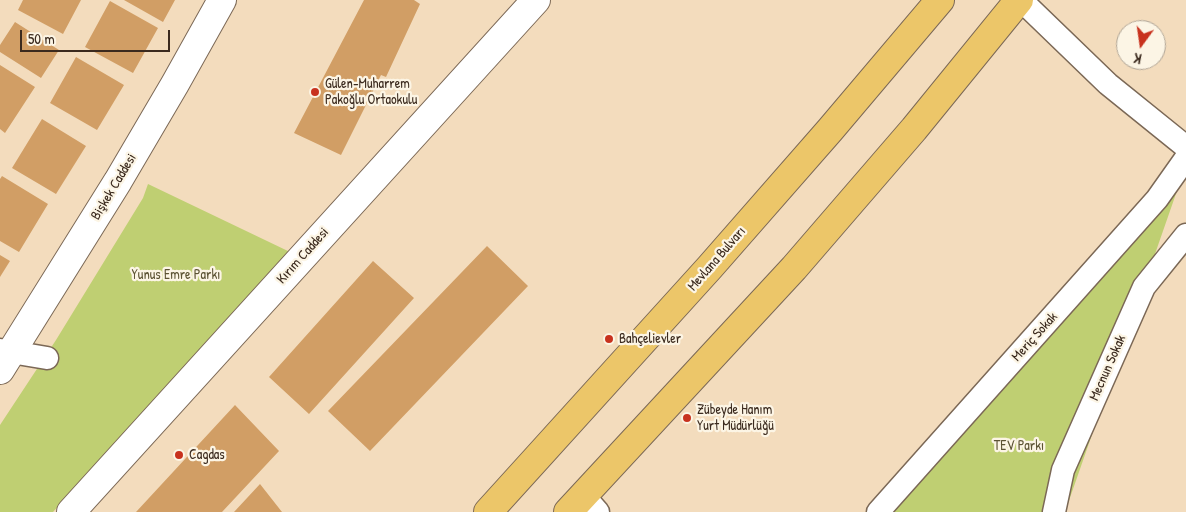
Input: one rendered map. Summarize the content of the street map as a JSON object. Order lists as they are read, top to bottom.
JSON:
{
  "streets": {
    "highway": ["Mevlana Bulvarı"],
    "street": [
      "Bişkek Caddesi",
      "Kırım Caddesi",
      "Meriç Sokak",
      "Mecnun Sokak"
    ]
  },
  "parks": ["Yunus Emre Parkı", "TEV Parkı"],
  "places": [
    "Gülen-Muharrem Pakoğlu Ortaokulu",
    "Bahçelievler",
    "Zübeyde Hanım Yurt Müdürlüğü",
    "Cagdas"
  ],
  "scale_bar": "50 m",
  "north": "bottom"
}
